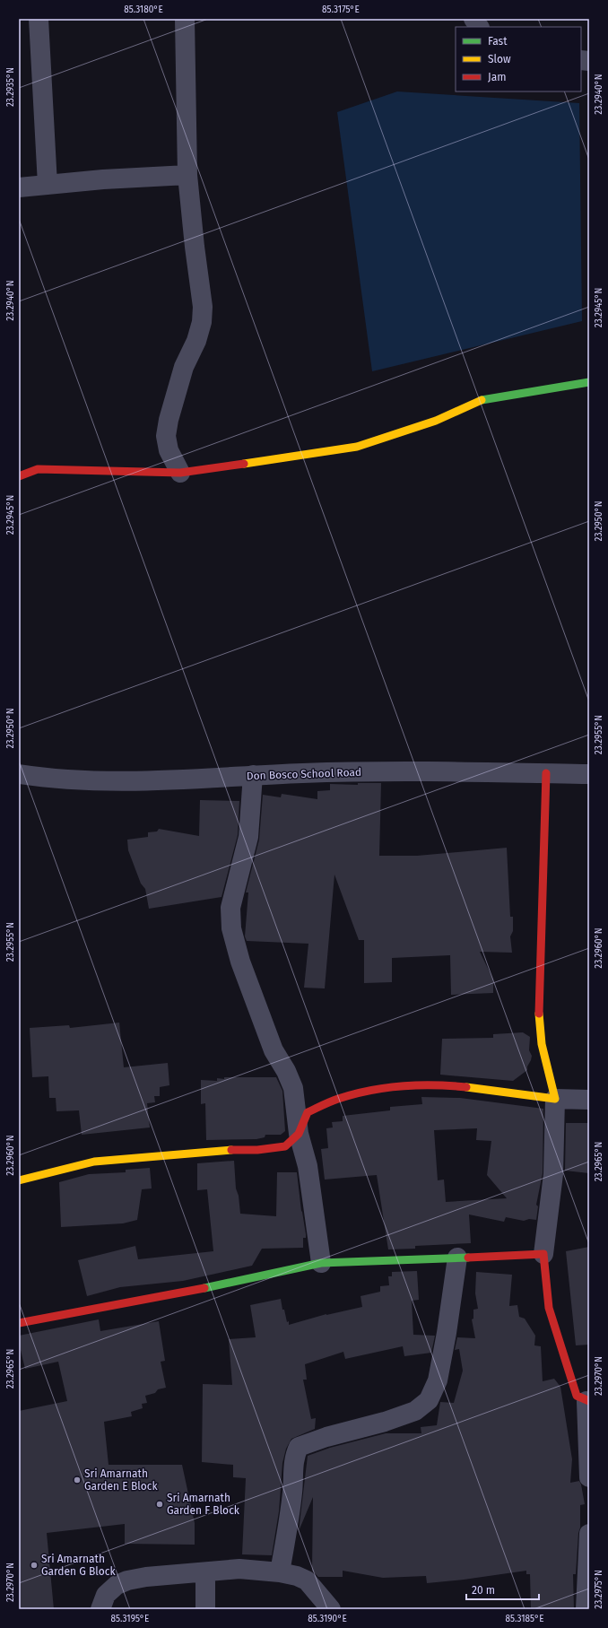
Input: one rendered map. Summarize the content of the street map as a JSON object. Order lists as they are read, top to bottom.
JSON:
{
  "streets": {
    "street": ["Don Bosco School Road"]
  },
  "places": ["Sri Amarnath Garden E Block", "Sri Amarnath Garden F Block", "Sri Amarnath Garden G Block"],
  "legend": ["Fast", "Slow", "Jam"],
  "scale_bar": "20 m",
  "coordinates": [
    "85.3180°E",
    "85.3175°E",
    "23.2935°N",
    "23.2940°N",
    "23.2945°N",
    "23.2950°N",
    "23.2955°N",
    "23.2960°N",
    "23.2965°N",
    "23.2970°N",
    "23.2975°N",
    "85.3195°E",
    "85.3190°E",
    "85.3185°E"
  ]
}
